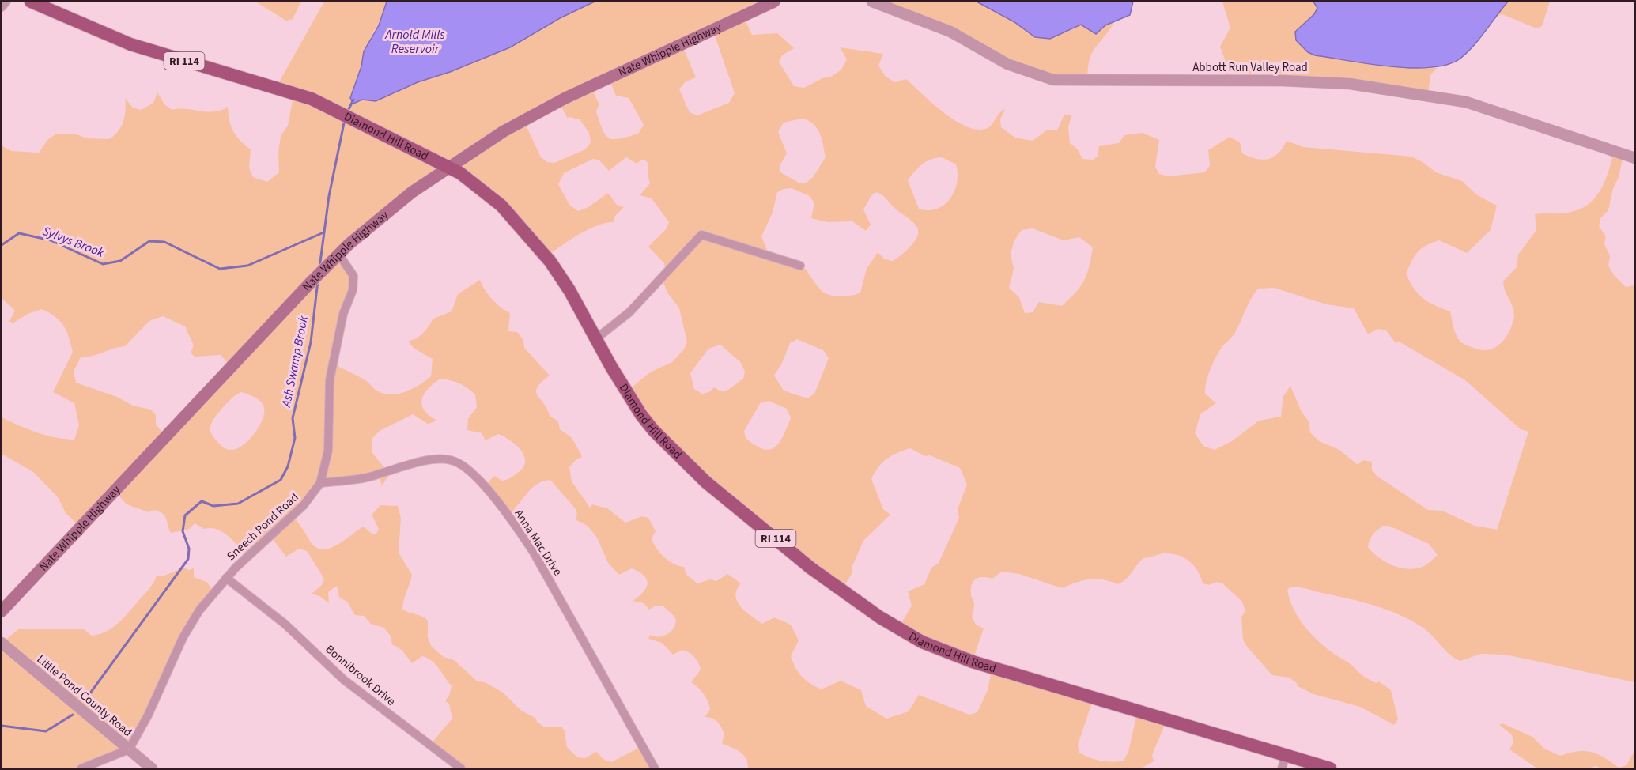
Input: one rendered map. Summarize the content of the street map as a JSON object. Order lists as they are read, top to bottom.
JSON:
{
  "streets": {
    "main road": ["Nate Whipple Highway", "RI 114", "Diamond Hill Road"],
    "street": [
      "Abbott Run Valley Road",
      "Sneech Pond Road",
      "Anna Mac Drive",
      "Bonnibrook Drive",
      "Little Pond County Road"
    ]
  },
  "crossings": [
    ["Nate Whipple Highway", "Diamond Hill Road"],
    ["Nate Whipple Highway", "Sneech Pond Road"],
    ["Sneech Pond Road", "Anna Mac Drive"],
    ["Sneech Pond Road", "Bonnibrook Drive"],
    ["Sneech Pond Road", "Little Pond County Road"]
  ],
  "water": ["Arnold Mills Reservoir", "Sylvys Brook", "Ash Swamp Brook"]
}
